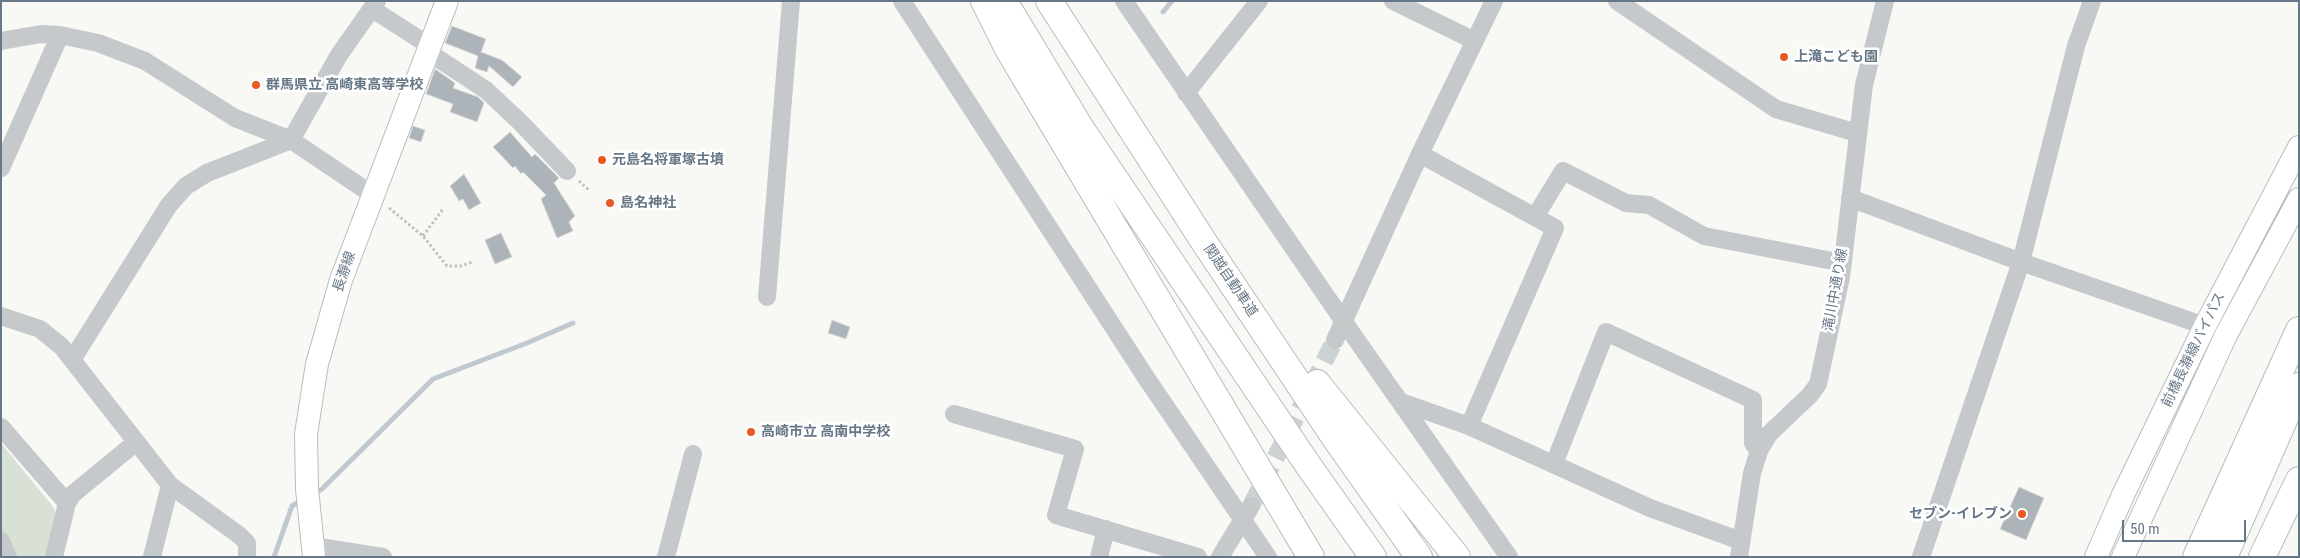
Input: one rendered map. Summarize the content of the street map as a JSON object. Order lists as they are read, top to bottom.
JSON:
{
  "streets": {
    "highway": ["関越自動車道"],
    "main road": ["長瀞線", "前橋長瀞線バイパス"],
    "street": ["滝川中通り線"]
  },
  "places": [
    "上滝こども園",
    "群馬県立 高崎東高等学校",
    "元島名将軍塚古墳",
    "島名神社",
    "高崎市立 高南中学校",
    "セブン-イレブン"
  ],
  "scale_bar": "50 m"
}
